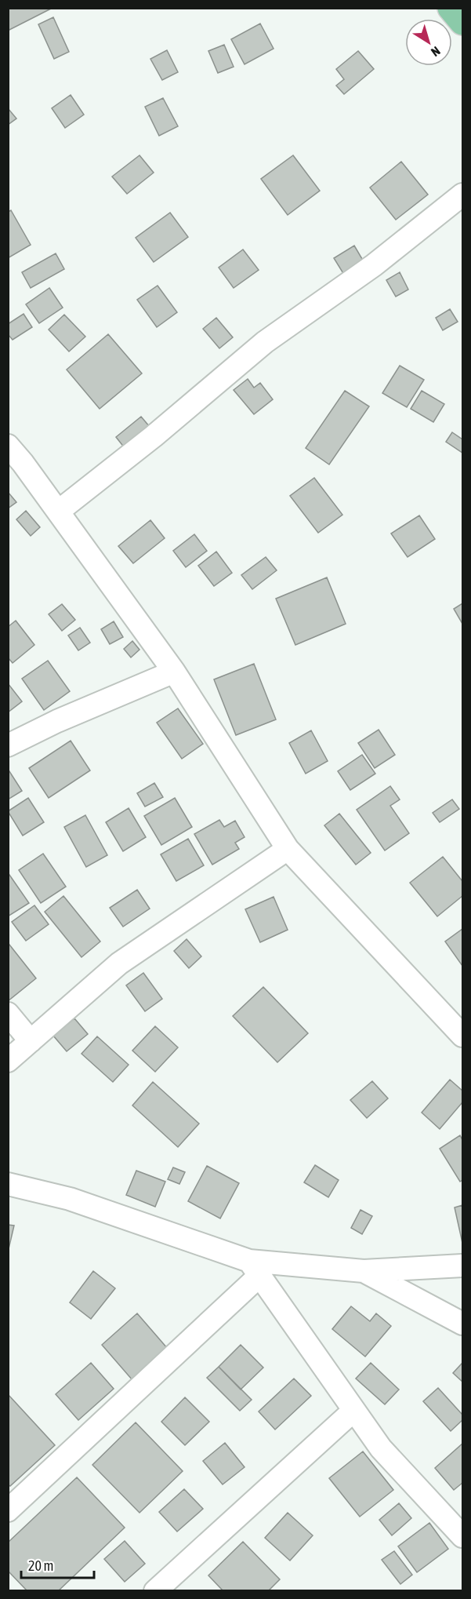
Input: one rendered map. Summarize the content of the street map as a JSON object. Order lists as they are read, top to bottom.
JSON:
{
  "scale_bar": "20 m",
  "north": "bottom right"
}
